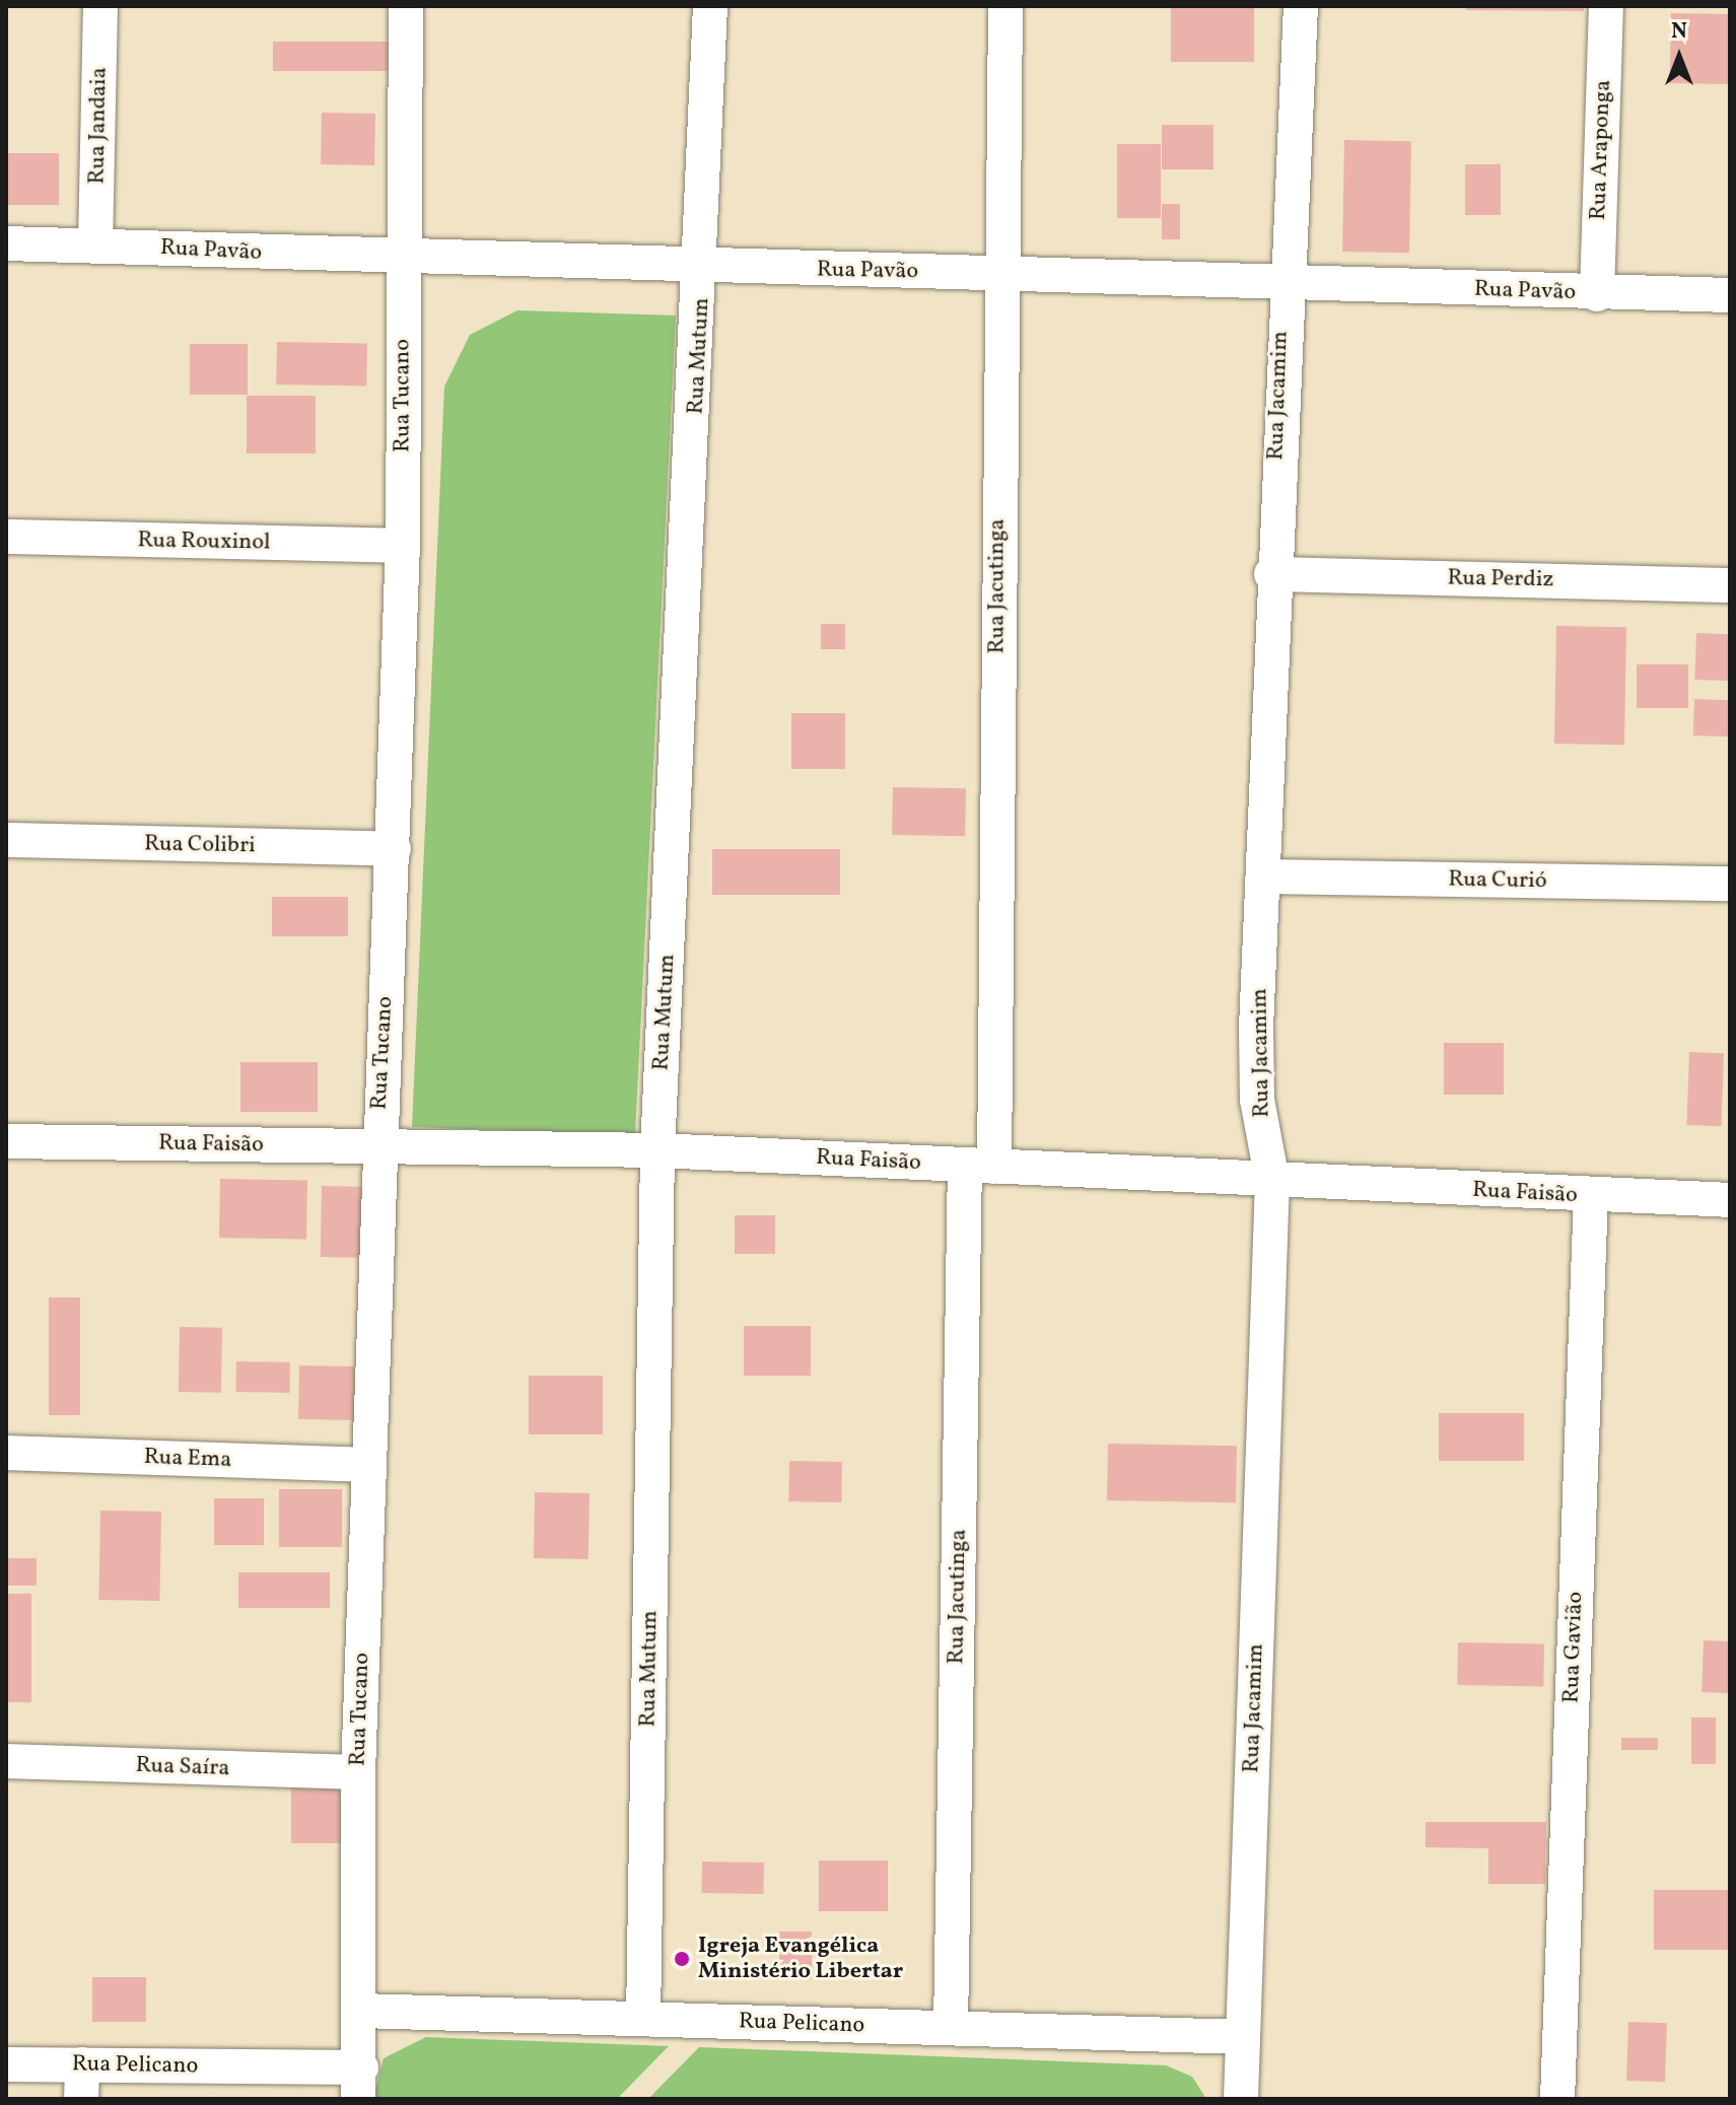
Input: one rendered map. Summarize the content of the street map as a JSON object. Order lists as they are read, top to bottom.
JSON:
{
  "streets": {
    "street": [
      "Rua Jandaia",
      "Rua Araponga",
      "Rua Pavão",
      "Rua Mutum",
      "Rua Tucano",
      "Rua Jacamim",
      "Rua Rouxinol",
      "Rua Perdiz",
      "Rua Jacutinga",
      "Rua Colibri",
      "Rua Curió",
      "Rua Faisão",
      "Rua Ema",
      "Rua Gavião",
      "Rua Saíra",
      "Rua Pelicano"
    ]
  },
  "crossings": [
    ["Rua Jandaia", "Rua Pavão"],
    ["Rua Araponga", "Rua Pavão"],
    ["Rua Pavão", "Rua Mutum"],
    ["Rua Pavão", "Rua Tucano"],
    ["Rua Pavão", "Rua Jacamim"],
    ["Rua Pavão", "Rua Jacutinga"],
    ["Rua Mutum", "Rua Faisão"],
    ["Rua Mutum", "Rua Pelicano"],
    ["Rua Tucano", "Rua Rouxinol"],
    ["Rua Tucano", "Rua Colibri"],
    ["Rua Tucano", "Rua Faisão"],
    ["Rua Tucano", "Rua Ema"],
    ["Rua Tucano", "Rua Saíra"],
    ["Rua Tucano", "Rua Pelicano"],
    ["Rua Jacamim", "Rua Perdiz"],
    ["Rua Jacamim", "Rua Curió"],
    ["Rua Jacamim", "Rua Faisão"],
    ["Rua Jacamim", "Rua Pelicano"],
    ["Rua Jacutinga", "Rua Faisão"],
    ["Rua Jacutinga", "Rua Pelicano"],
    ["Rua Faisão", "Rua Gavião"]
  ],
  "places": ["Igreja Evangélica Ministério Libertar"],
  "north": "top"
}
